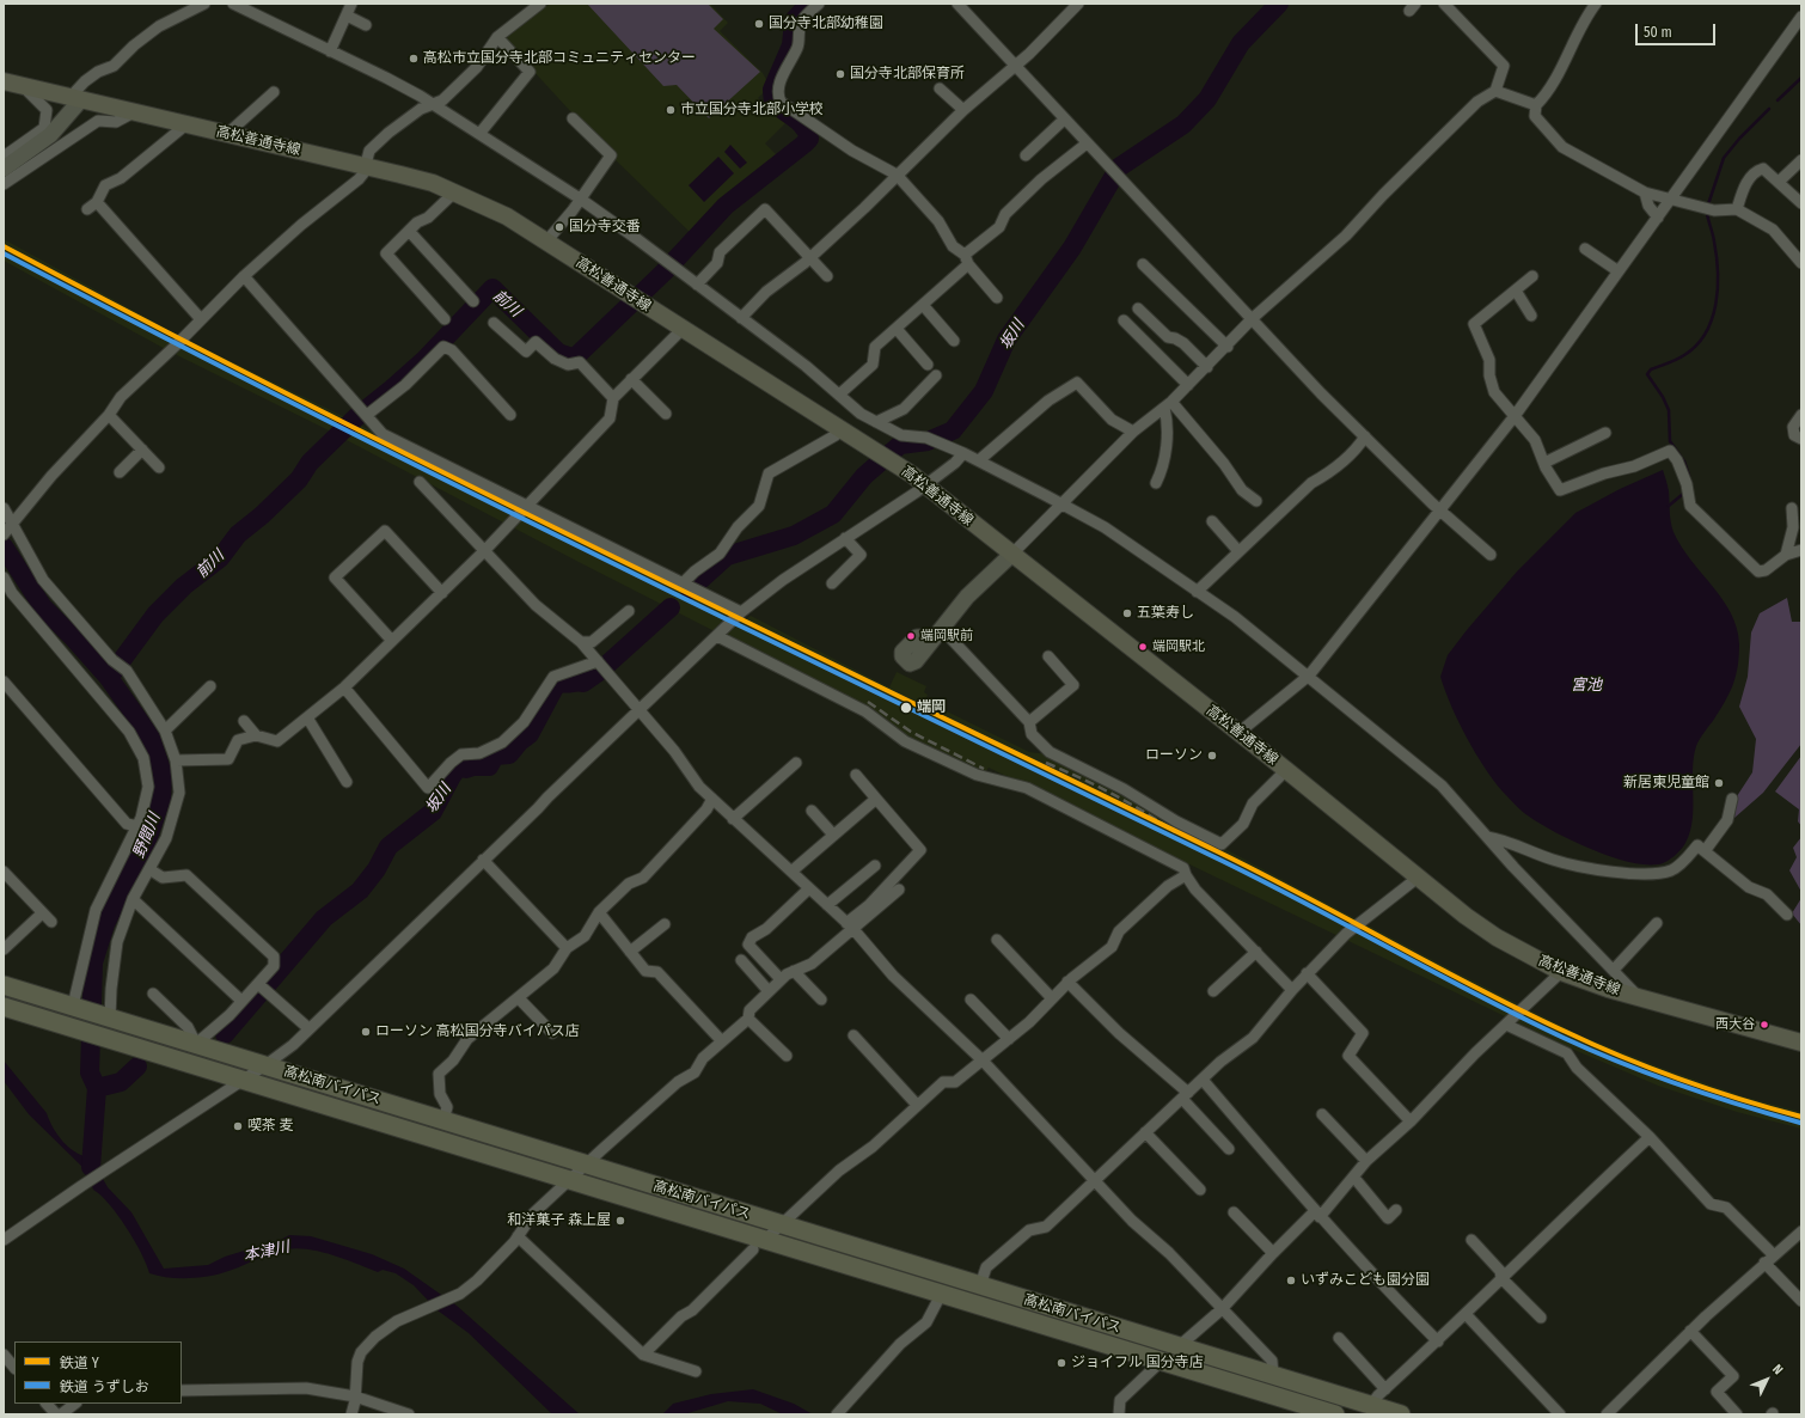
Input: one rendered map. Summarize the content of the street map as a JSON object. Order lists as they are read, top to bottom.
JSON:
{
  "streets": {
    "highway": ["高松南バイパス"],
    "main road": ["高松善通寺線"]
  },
  "water": [
    "前川",
    "坂川",
    "宮池",
    "野間川",
    "本津川"
  ],
  "places": [
    "国分寺北部幼稚園",
    "高松市立国分寺北部コミュニティセンター",
    "国分寺北部保育所",
    "市立国分寺北部小学校",
    "国分寺交番",
    "五葉寿し",
    "端岡駅前",
    "端岡駅北",
    "端岡",
    "ローソン",
    "新居東児童館",
    "西大谷",
    "ローソン 高松国分寺バイパス店",
    "喫茶 麦",
    "和洋菓子 森上屋",
    "いずみこども園分園",
    "ジョイフル 国分寺店"
  ],
  "lines": ["rail line Y", "rail line うずしお"],
  "legend": ["鉄道 Y", "鉄道 うずしお"],
  "scale_bar": "50 m",
  "north": "top right"
}
